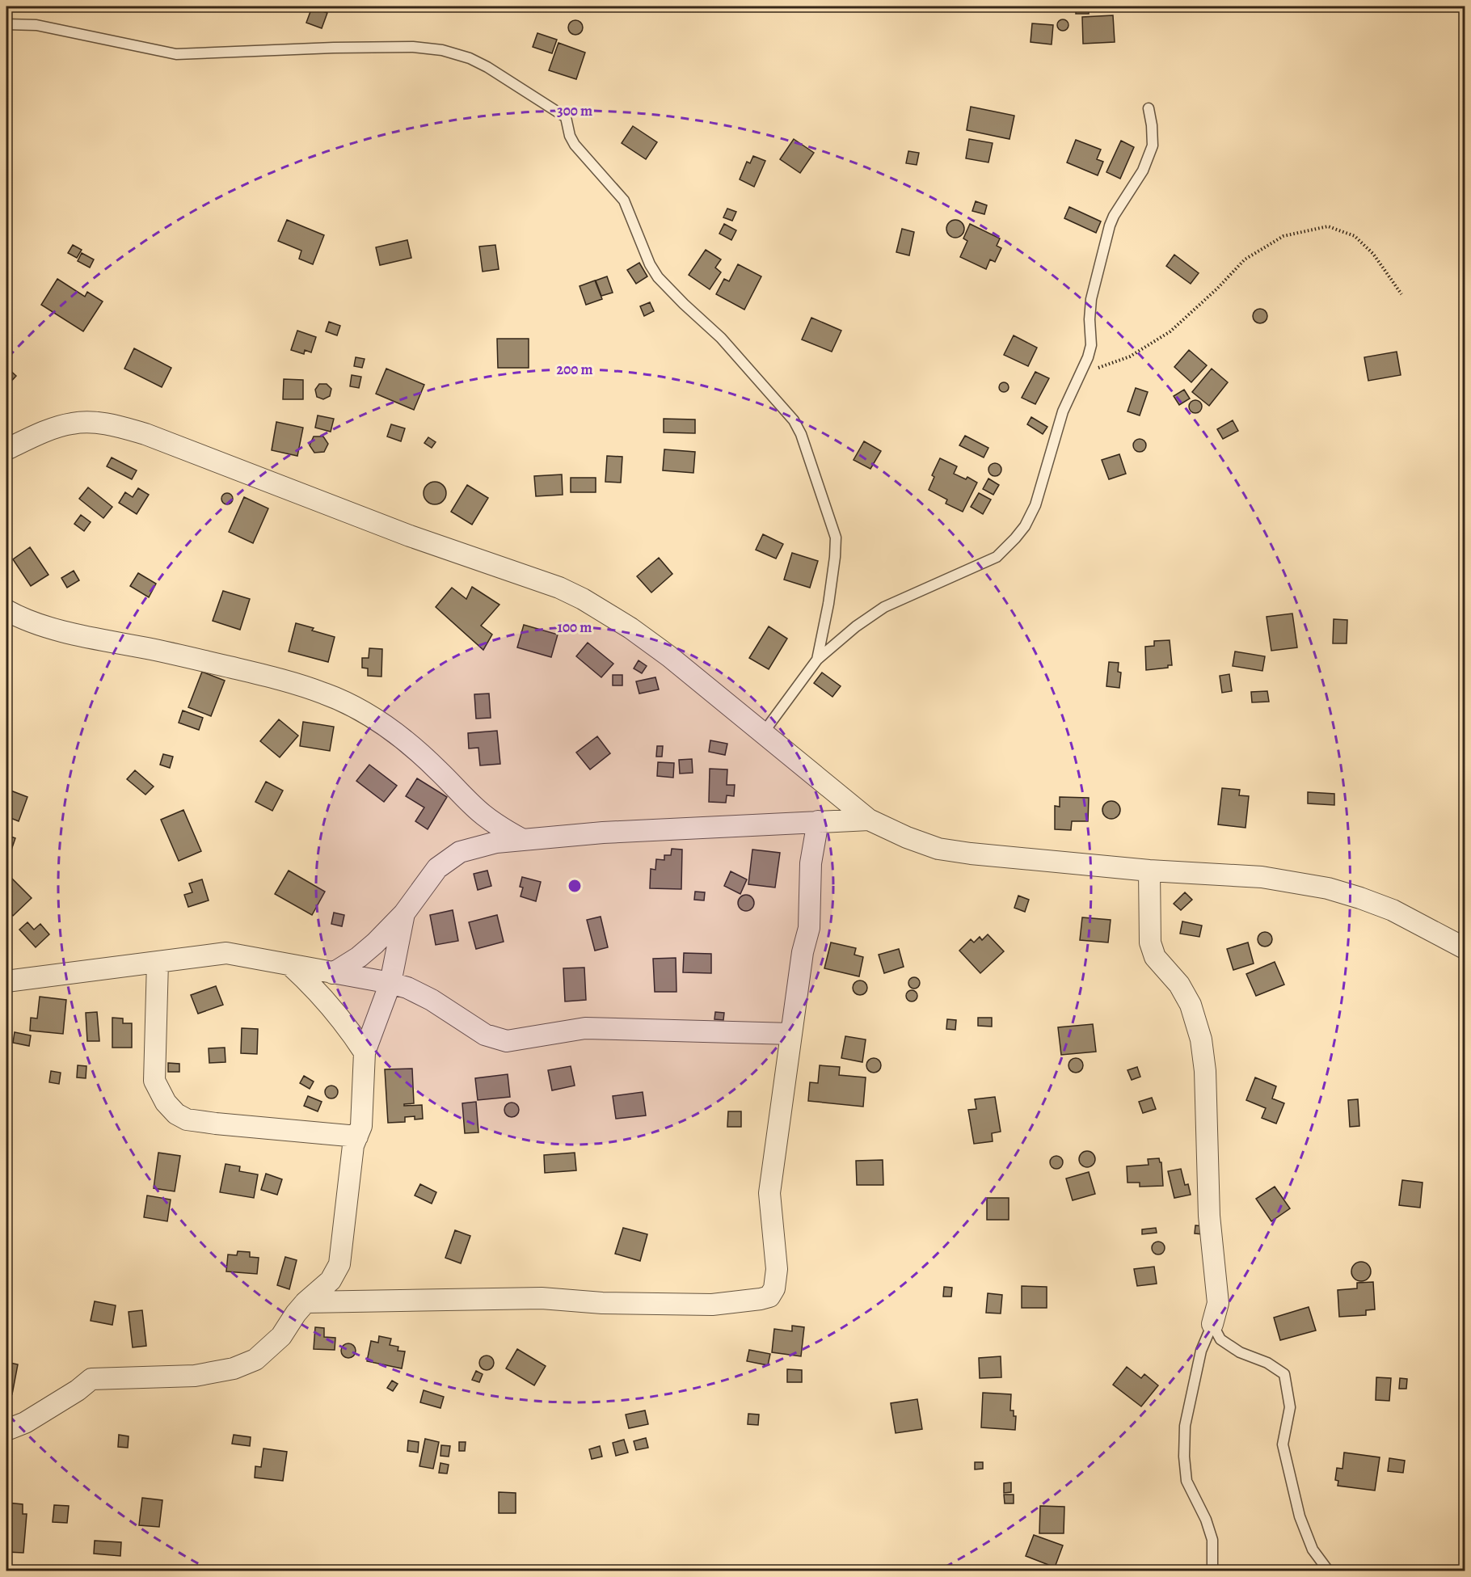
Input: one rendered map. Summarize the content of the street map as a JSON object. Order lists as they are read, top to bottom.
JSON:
{
  "rings": ["300 m", "200 m", "100 m"]
}
